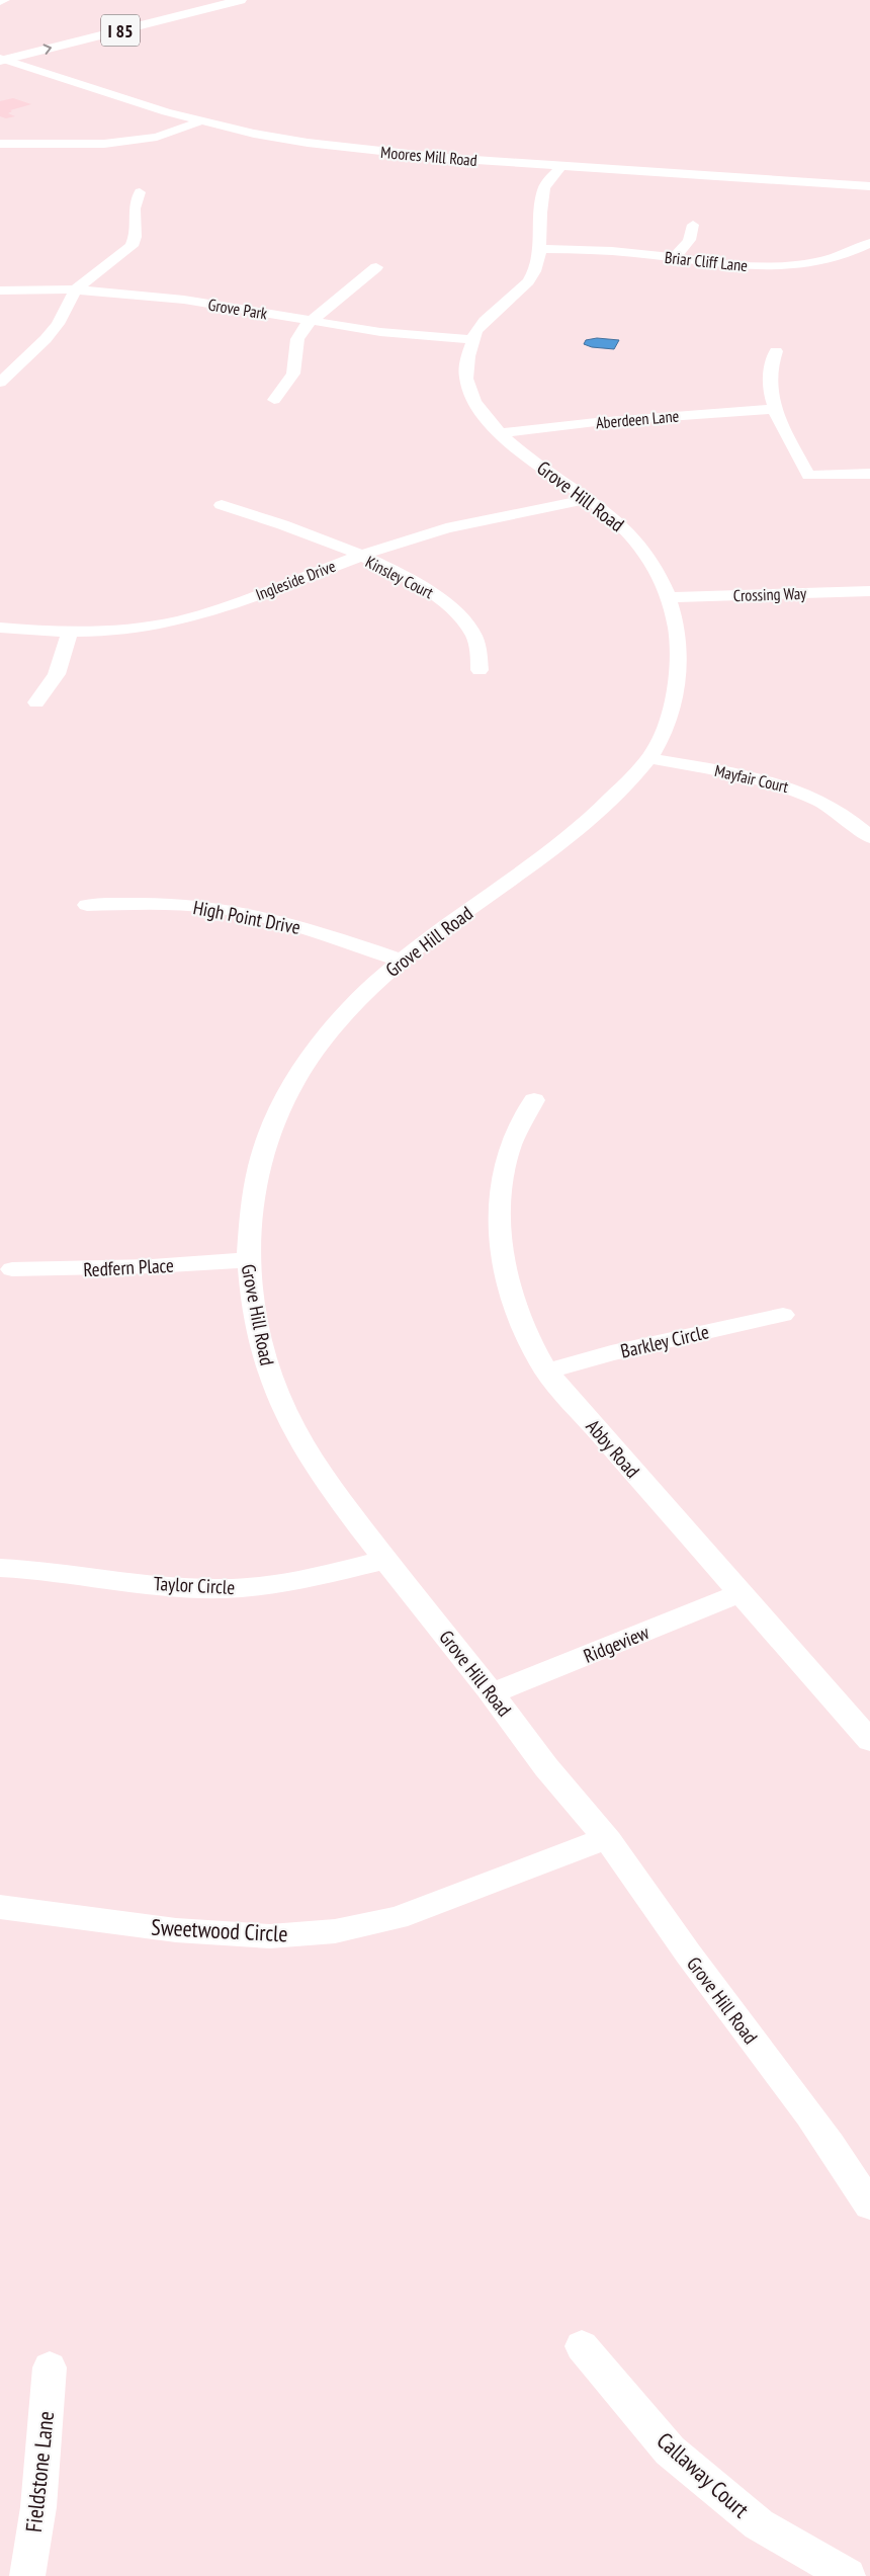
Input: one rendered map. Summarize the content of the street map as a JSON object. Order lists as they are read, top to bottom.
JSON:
{
  "streets": {
    "main road": ["I 85"],
    "street": [
      "Moores Mill Road",
      "Briar Cliff Lane",
      "Grove Park",
      "Aberdeen Lane",
      "Grove Hill Road",
      "Kinsley Court",
      "Ingleside Drive",
      "Crossing Way",
      "Mayfair Court",
      "High Point Drive",
      "Redfern Place",
      "Barkley Circle",
      "Abby Road",
      "Taylor Circle",
      "Ridgeview",
      "Sweetwood Circle",
      "Fieldstone Lane",
      "Callaway Court"
    ]
  },
  "crossings": [
    ["I 85", "Moores Mill Road"],
    ["Moores Mill Road", "Grove Hill Road"],
    ["Briar Cliff Lane", "Grove Hill Road"],
    ["Grove Park", "Grove Hill Road"],
    ["Aberdeen Lane", "Grove Hill Road"],
    ["Grove Hill Road", "Ingleside Drive"],
    ["Grove Hill Road", "Crossing Way"],
    ["Grove Hill Road", "Mayfair Court"],
    ["Grove Hill Road", "High Point Drive"],
    ["Grove Hill Road", "Redfern Place"],
    ["Grove Hill Road", "Taylor Circle"],
    ["Grove Hill Road", "Ridgeview"],
    ["Grove Hill Road", "Sweetwood Circle"],
    ["Kinsley Court", "Ingleside Drive"],
    ["Barkley Circle", "Abby Road"],
    ["Abby Road", "Ridgeview"]
  ]
}
